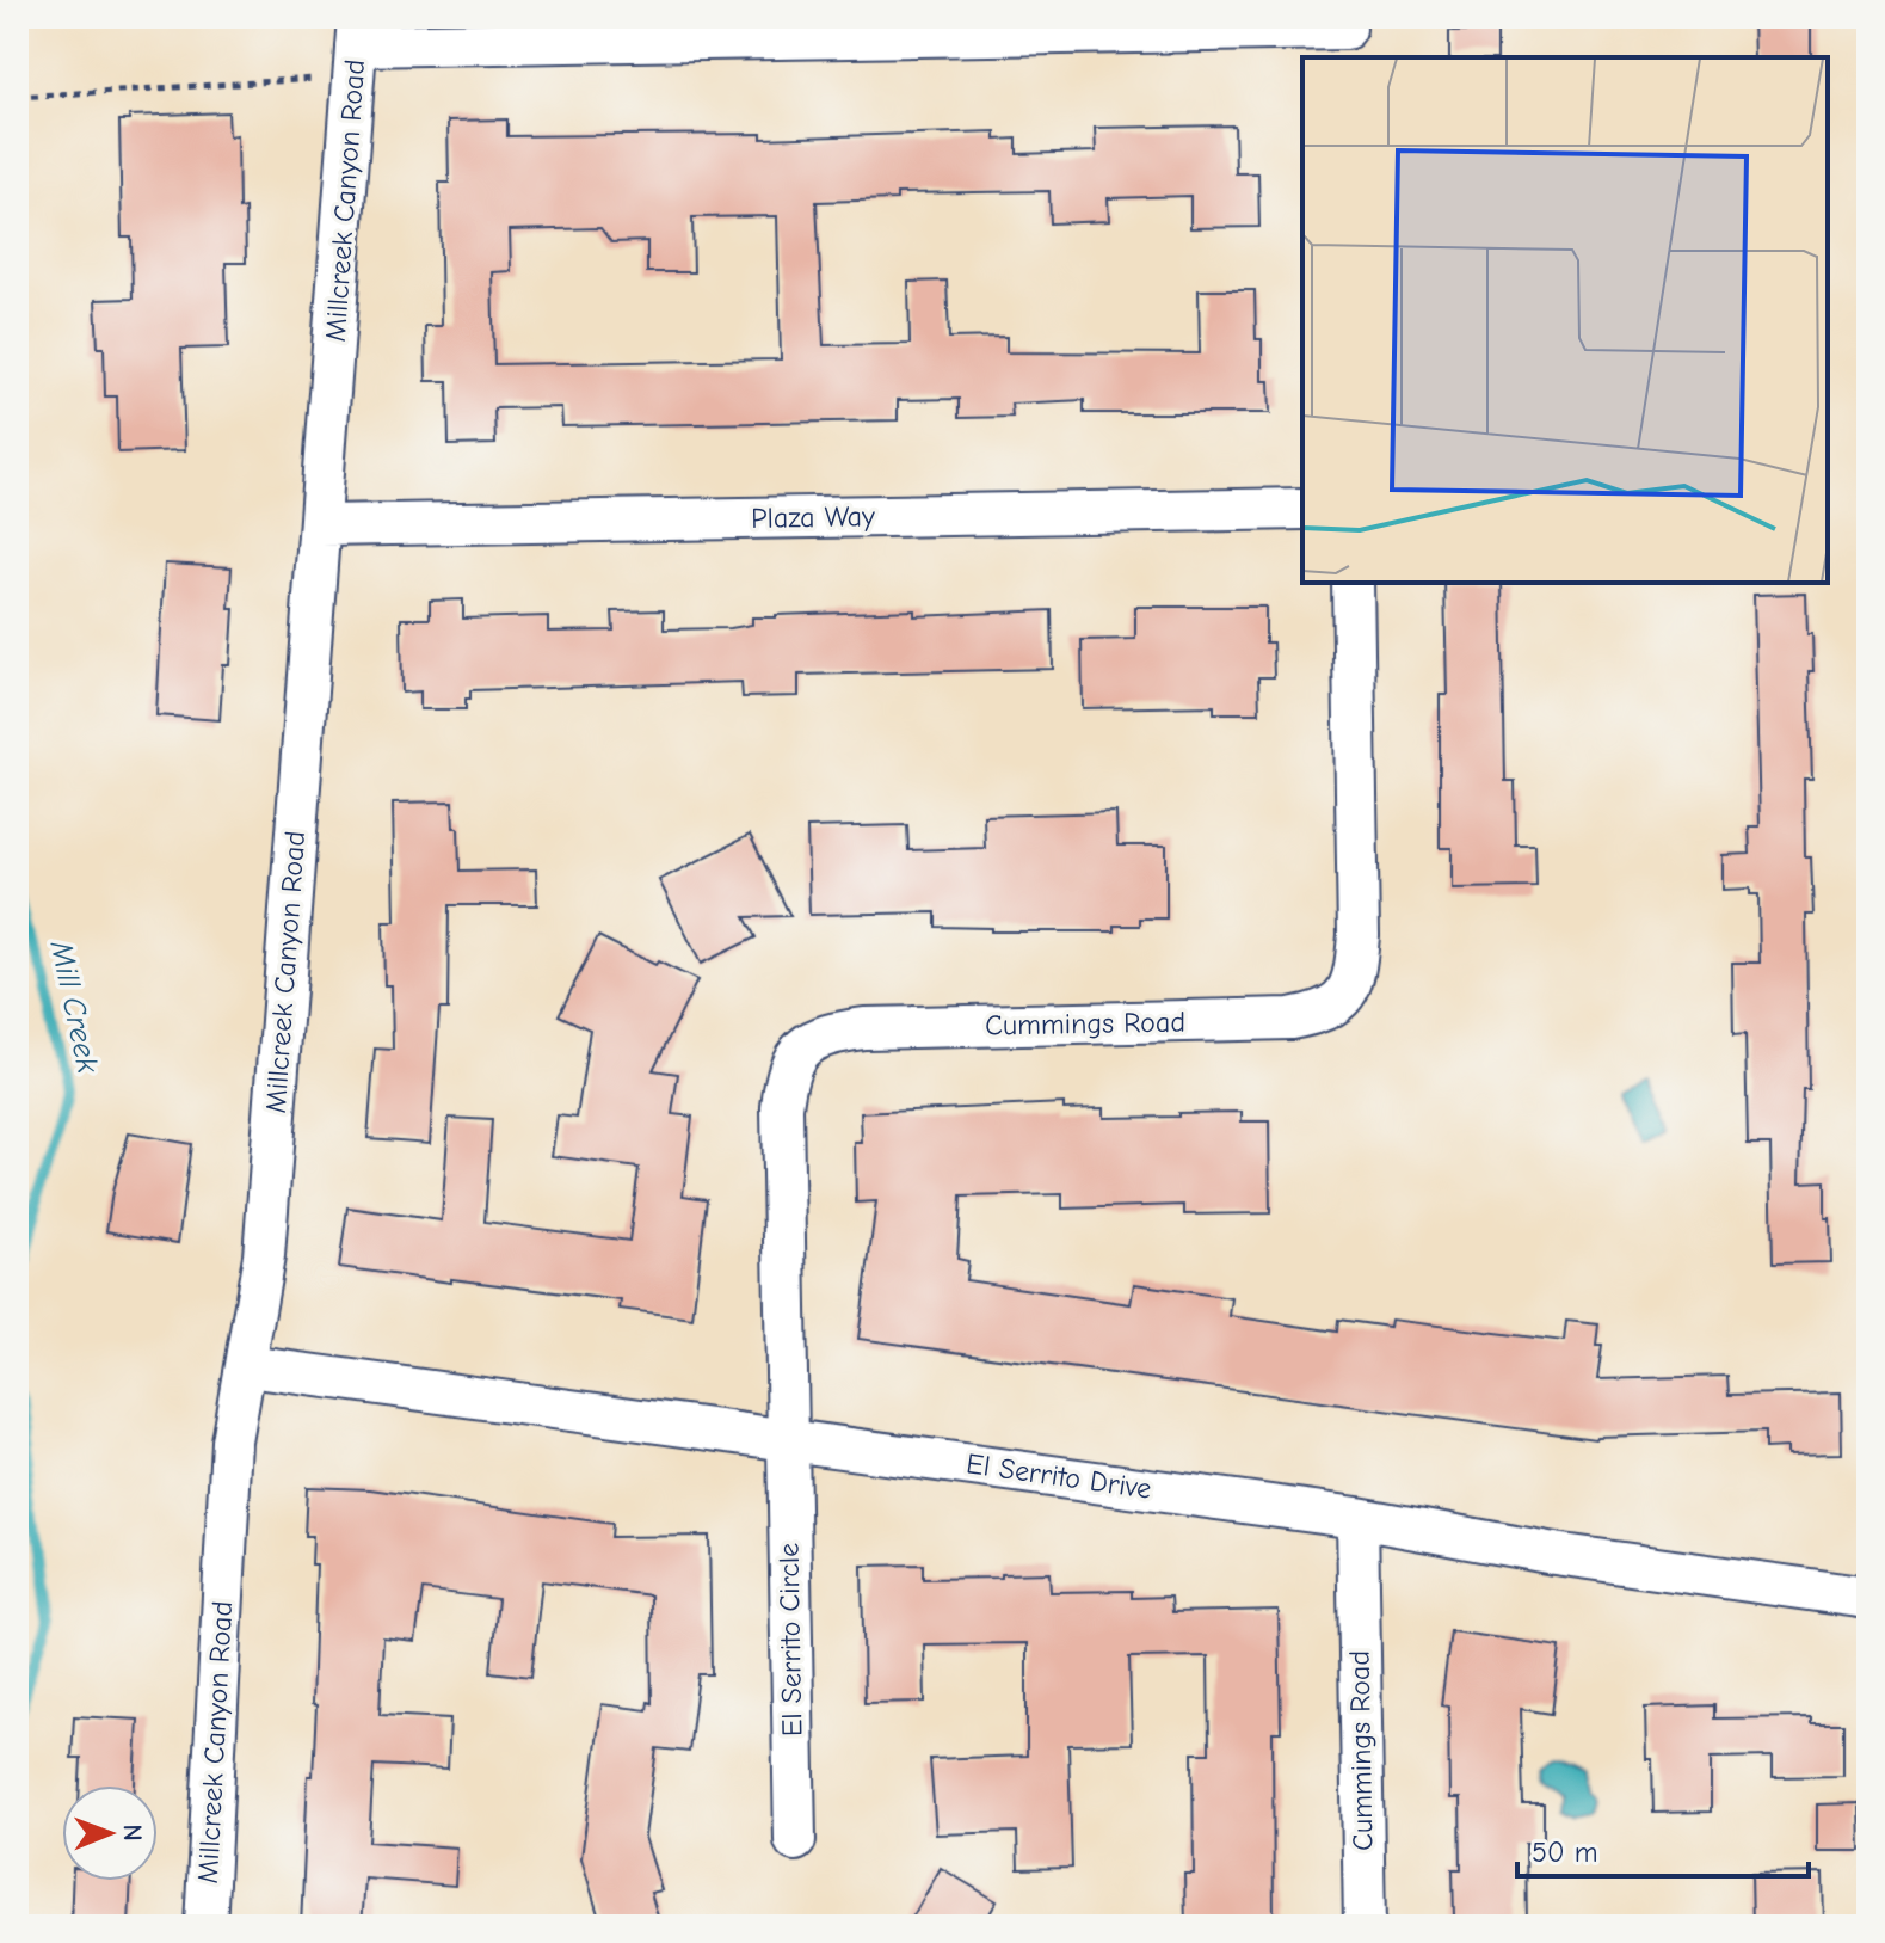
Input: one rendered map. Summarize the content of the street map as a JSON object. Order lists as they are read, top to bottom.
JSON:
{
  "streets": {
    "street": [
      "Millcreek Canyon Road",
      "Plaza Way",
      "Cummings Road",
      "El Serrito Drive",
      "El Serrito Circle"
    ]
  },
  "crossings": [
    ["Millcreek Canyon Road", "Plaza Way"],
    ["Millcreek Canyon Road", "El Serrito Drive"],
    ["Cummings Road", "El Serrito Drive"],
    ["Cummings Road", "El Serrito Circle"],
    ["El Serrito Drive", "El Serrito Circle"]
  ],
  "water": ["Mill Creek"],
  "scale_bar": "50 m",
  "north": "right"
}
